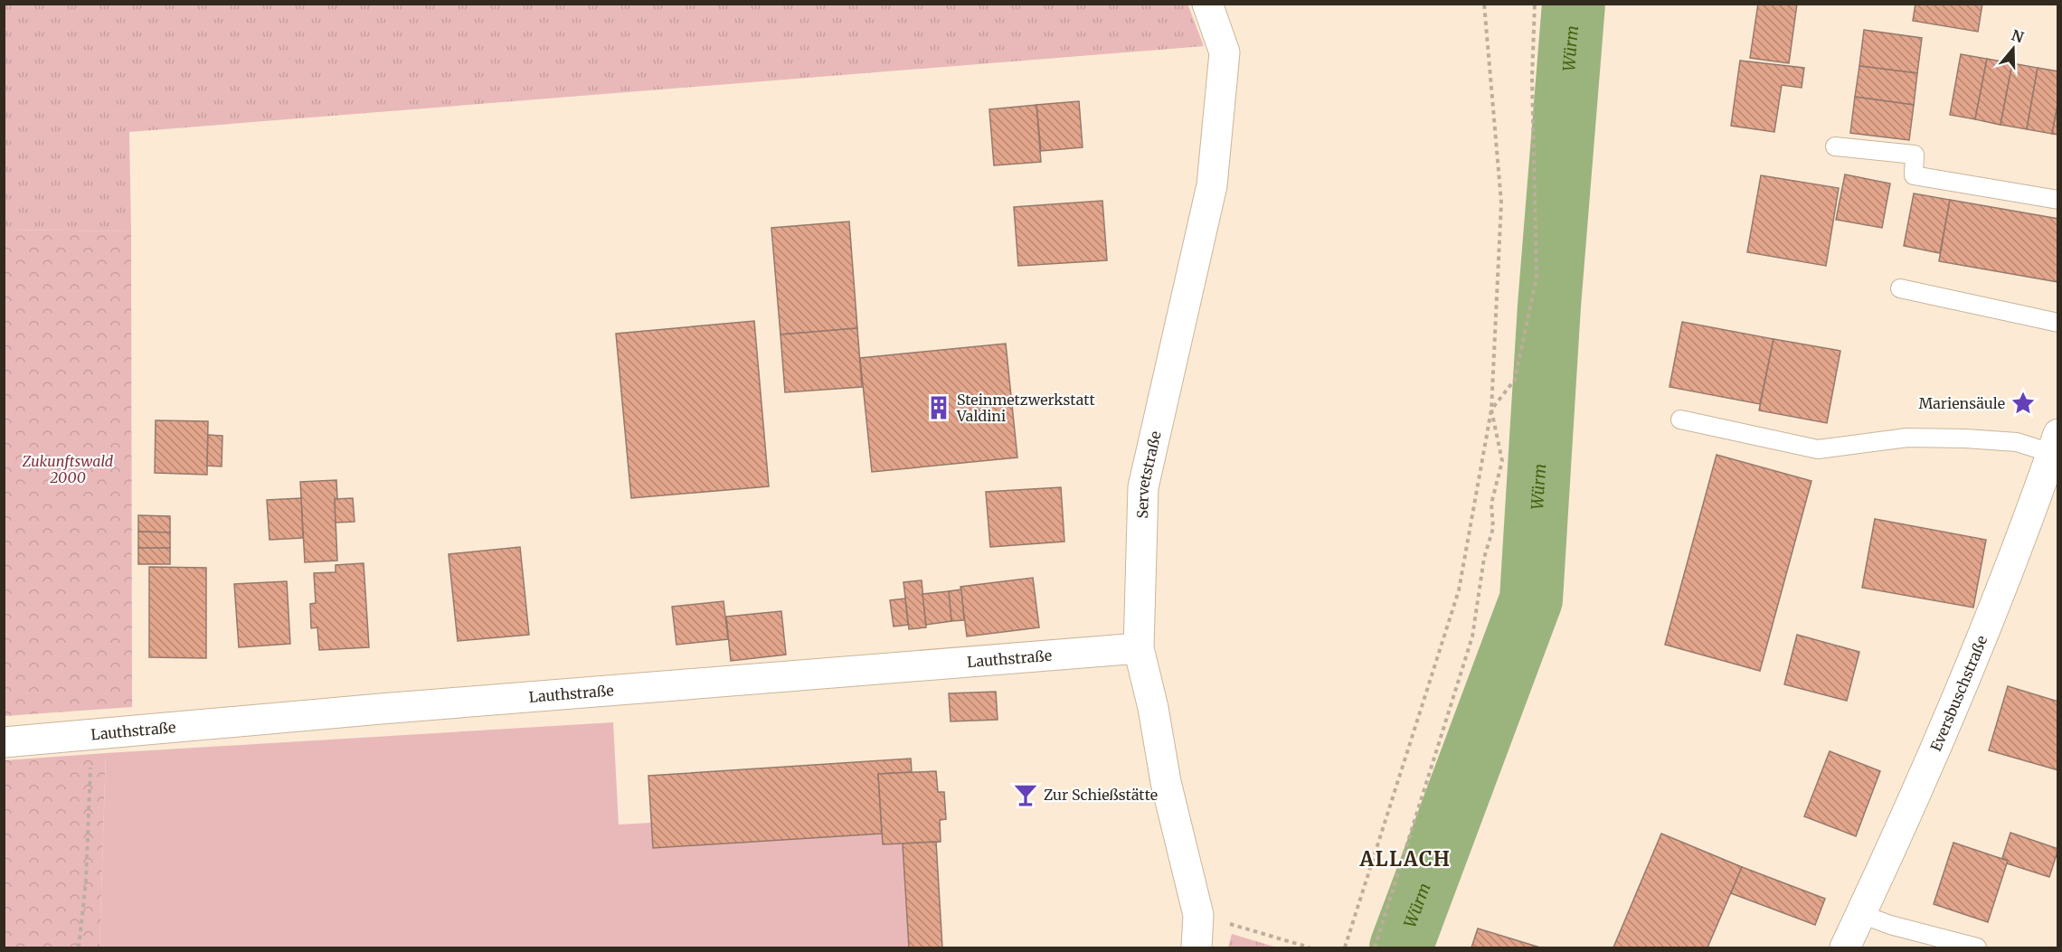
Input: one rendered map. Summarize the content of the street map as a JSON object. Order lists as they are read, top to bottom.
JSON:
{
  "streets": {
    "street": ["Servetstraße", "Lauthstraße", "Eversbuschstraße"]
  },
  "crossings": [
    ["Servetstraße", "Lauthstraße"]
  ],
  "districts": ["ALLACH"],
  "water": ["Würm"],
  "parks": ["Zukunftswald 2000"],
  "places": {
    "place": ["Mariensäule"],
    "building": ["Steinmetzwerkstatt Valdini"],
    "bar": ["Zur Schießstätte"]
  },
  "north": "top"
}
